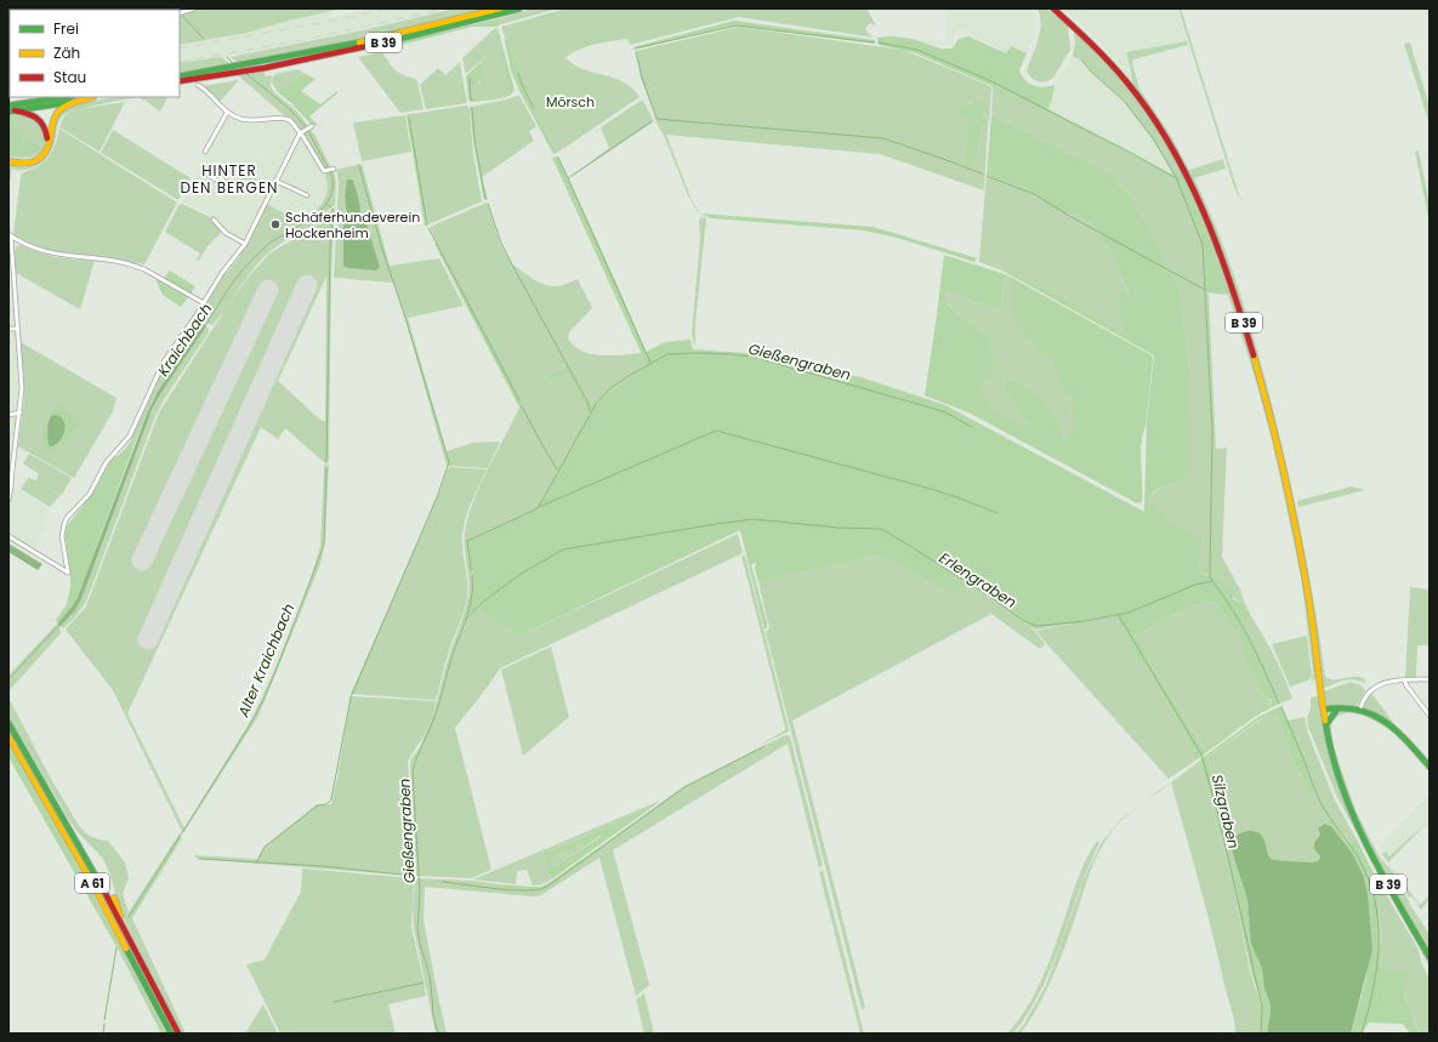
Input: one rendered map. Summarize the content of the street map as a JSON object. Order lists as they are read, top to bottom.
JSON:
{
  "streets": {
    "main road": ["B 39", "A 61"]
  },
  "districts": ["HINTER DEN BERGEN"],
  "water": [
    "Kraichbach",
    "Gießengraben",
    "Erlengraben",
    "Alter Kraichbach",
    "Silzgraben"
  ],
  "parks": ["Mörsch"],
  "places": ["Schäferhundeverein Hockenheim"],
  "legend": ["Frei", "Zäh", "Stau"]
}
